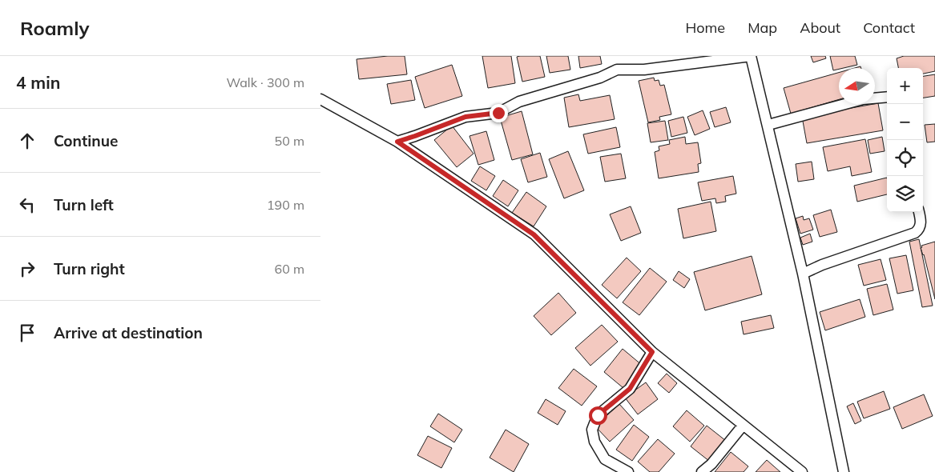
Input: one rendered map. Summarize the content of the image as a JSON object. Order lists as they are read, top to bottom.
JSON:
{
  "north": "left",
  "page": {
    "header": "Roamly",
    "nav": [
      "Home",
      "Map",
      "About",
      "Contact"
    ],
    "heading": ["4 min", "Walk · 300 m"],
    "map_buttons": ["+", "−"],
    "list": [
      ["Continue", "50 m"],
      ["Turn left", "190 m"],
      ["Turn right", "60 m"],
      "Arrive at destination"
    ]
  }
}
